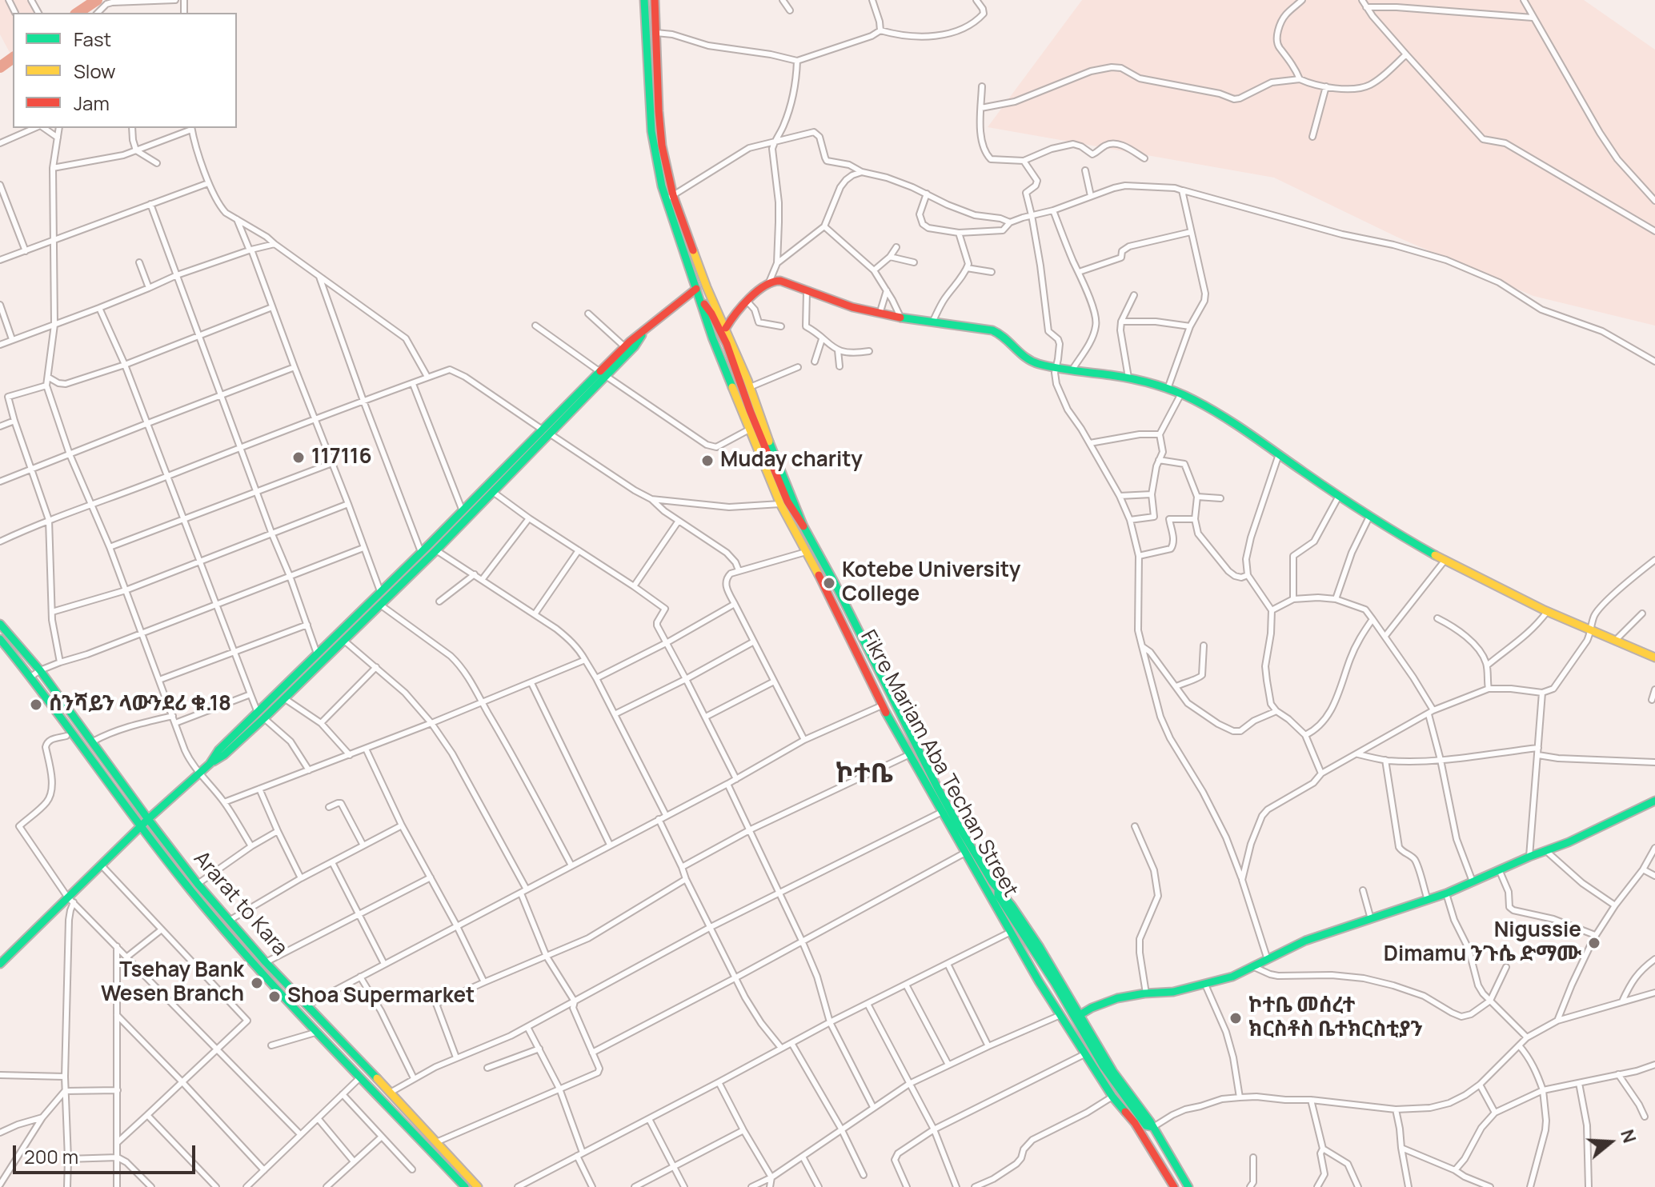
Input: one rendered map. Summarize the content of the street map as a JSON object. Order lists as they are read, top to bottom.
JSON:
{
  "streets": {
    "main road": ["Fikre Mariam Aba Techan Street", "Ararat to Kara"]
  },
  "districts": ["ኮተቤ"],
  "places": [
    "117116",
    "Muday charity",
    "Kotebe University College",
    "ሰንሻይን ላውንደሪ ቁ.18",
    "Nigussie Dimamu ንጉሴ ድማሙ",
    "Tsehay Bank Wesen Branch",
    "Shoa Supermarket",
    "ኮተቤ መሰረተ ክርስቶስ ቤተክርስቲያን"
  ],
  "legend": ["Fast", "Slow", "Jam"],
  "scale_bar": "200 m",
  "north": "right"
}
